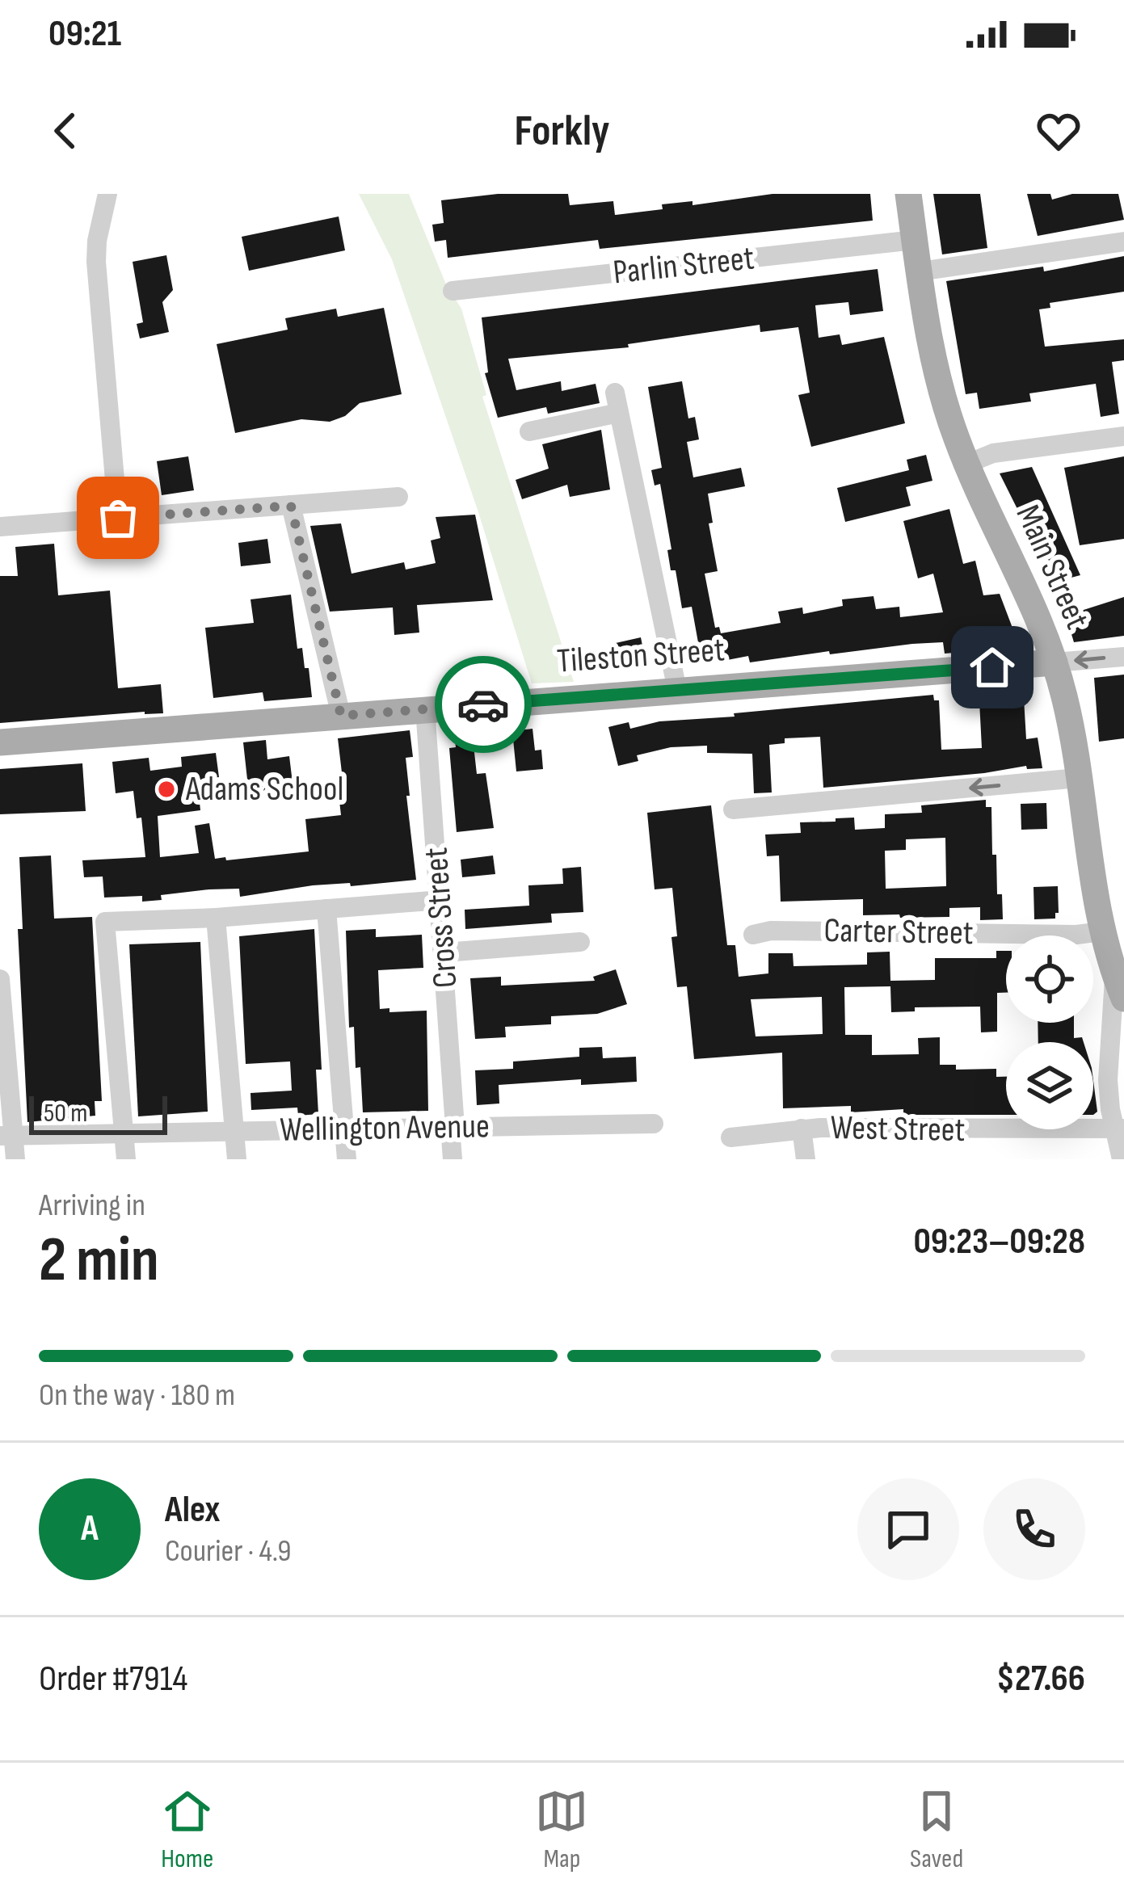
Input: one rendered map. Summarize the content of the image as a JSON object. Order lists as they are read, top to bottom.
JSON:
{
  "streets": {
    "main road": ["Main Street", "Tileston Street"],
    "street": [
      "Parlin Street",
      "Cross Street",
      "Carter Street",
      "Wellington Avenue",
      "West Street"
    ]
  },
  "crossings": [
    ["Parlin Street", "Main Street"],
    ["Main Street", "Tileston Street"],
    ["Main Street", "Carter Street"],
    ["Main Street", "West Street"],
    ["Tileston Street", "Cross Street"],
    ["Cross Street", "Wellington Avenue"]
  ],
  "places": ["Adams School"],
  "scale_bar": "50 m",
  "page": {
    "status": "09:21",
    "header": "Forkly",
    "scale": "50 m",
    "heading": ["2 min", "Arriving in", "09:23–09:28"],
    "panel": [
      "Alex",
      "Courier · 4.9",
      "Order #7914",
      "$27.66"
    ],
    "bar": "On the way · 180 m",
    "round": "A",
    "tabs": ["Home", "Map", "Saved"]
  }
}
